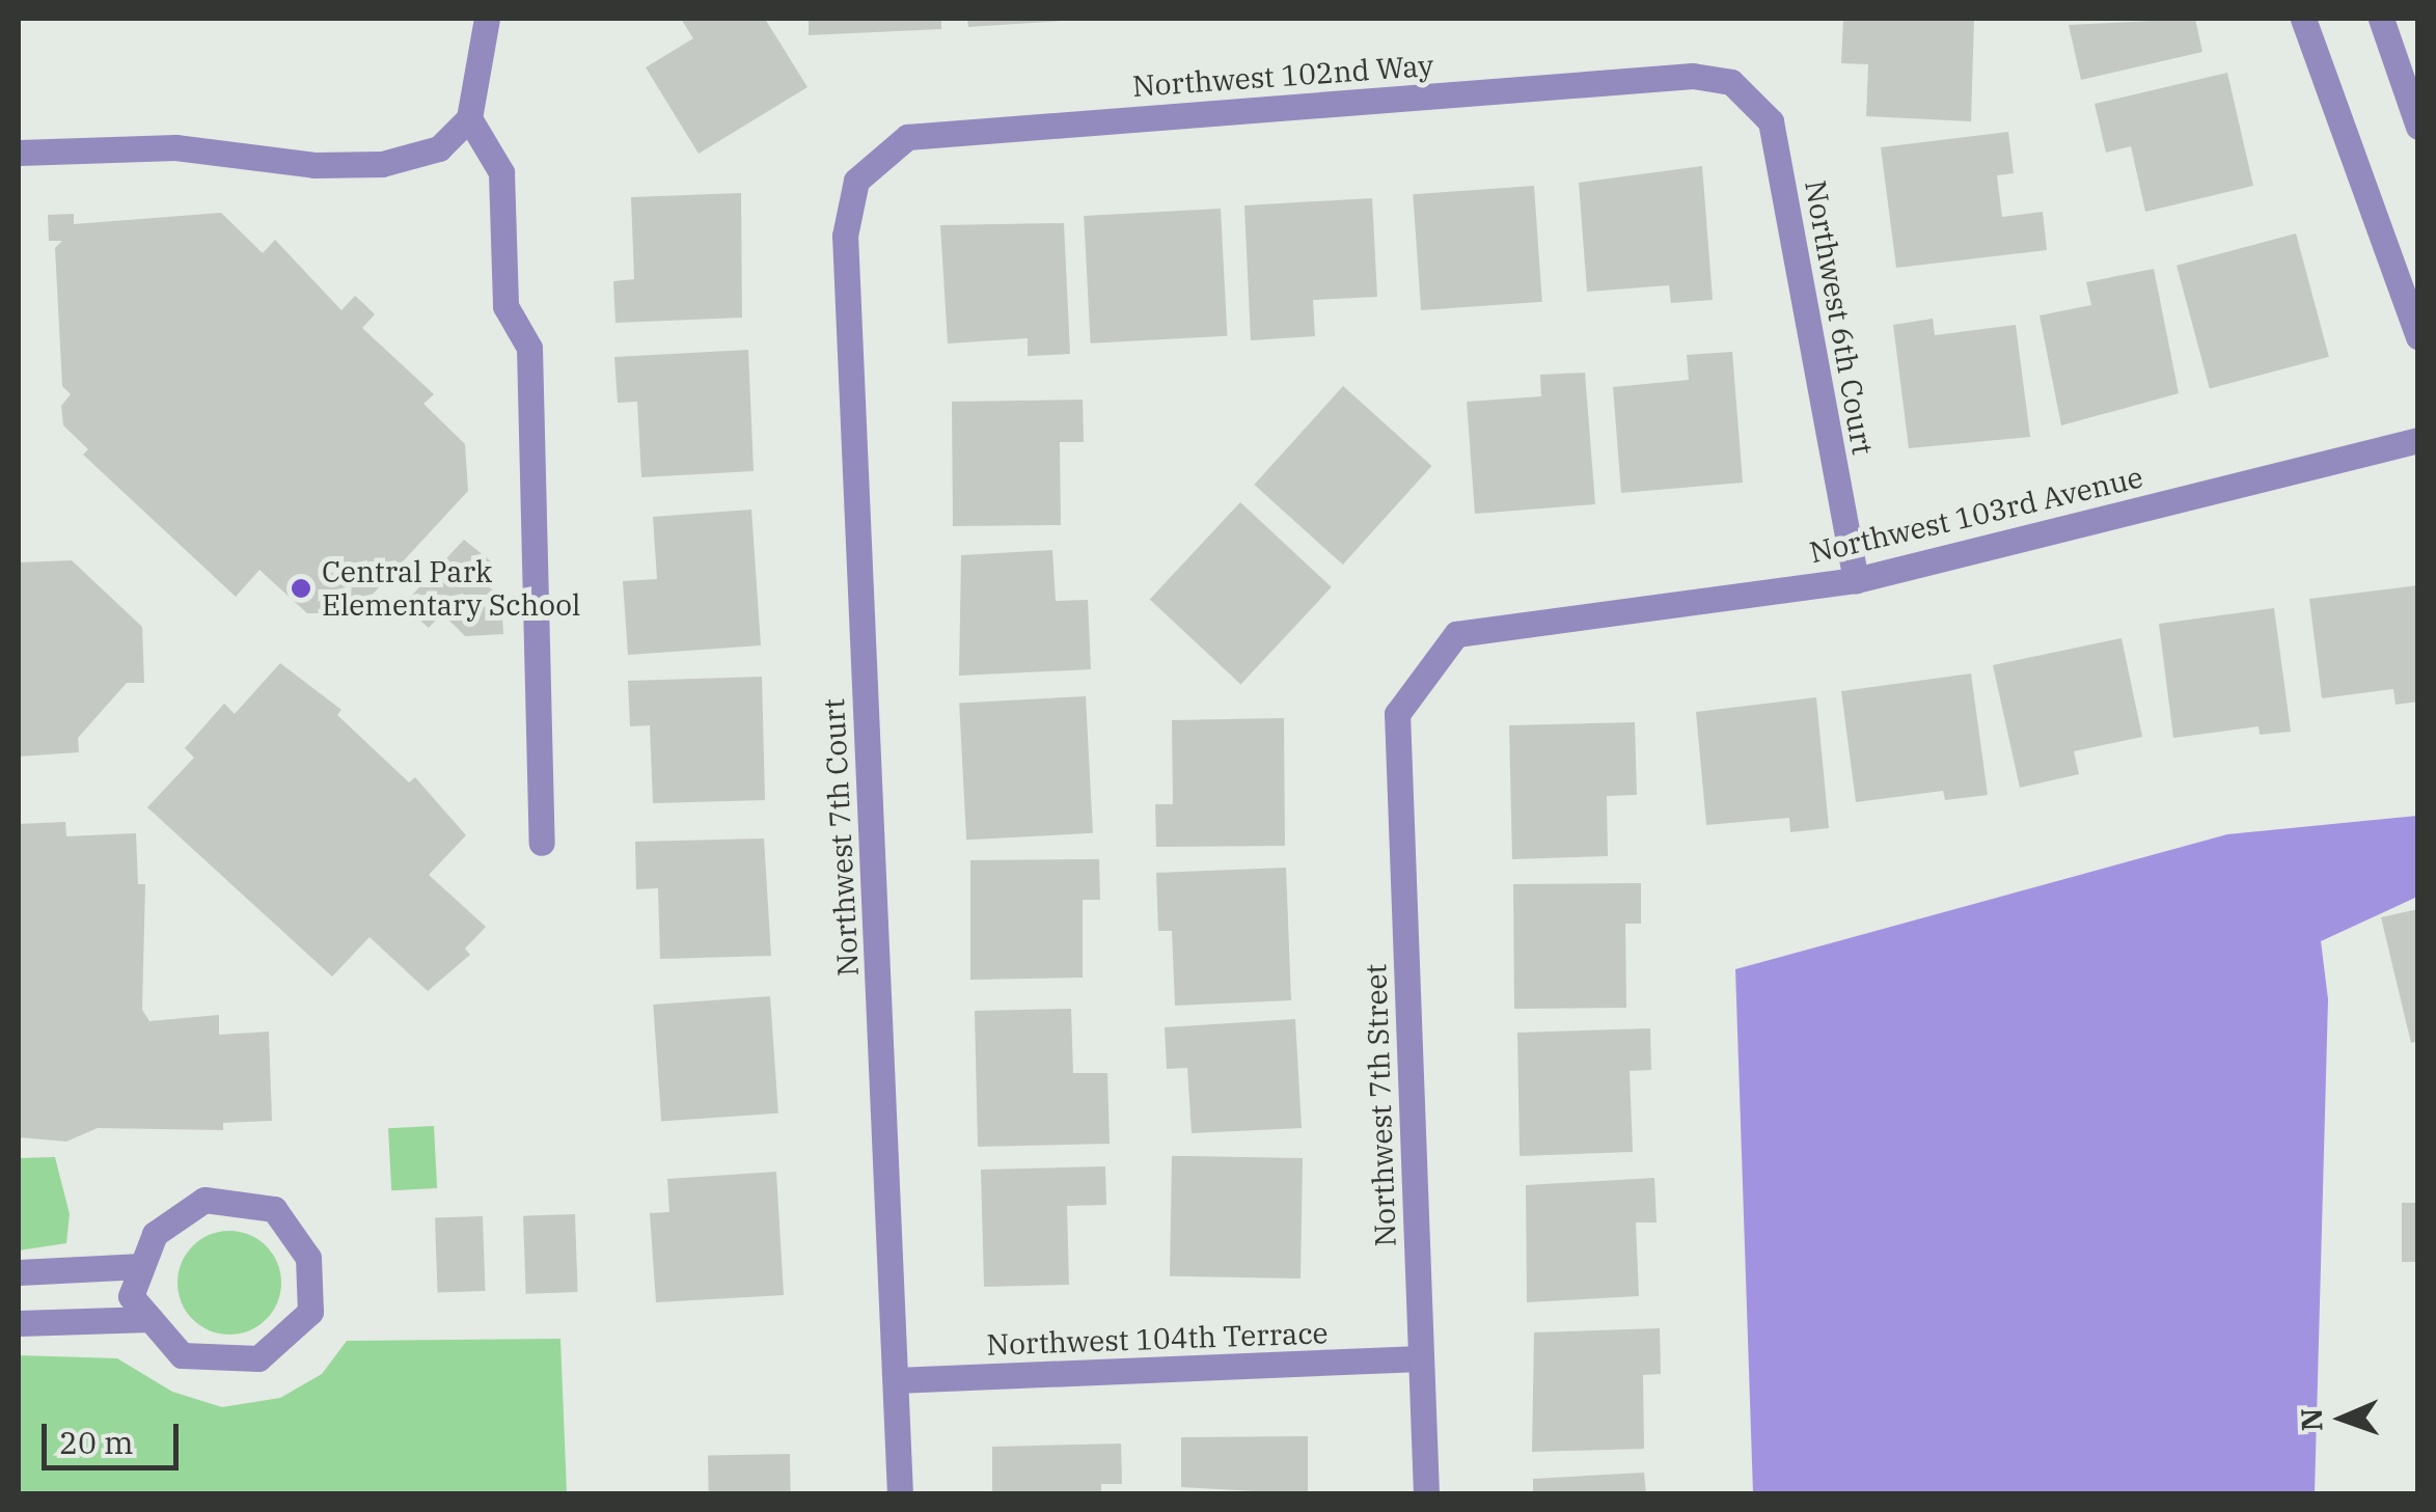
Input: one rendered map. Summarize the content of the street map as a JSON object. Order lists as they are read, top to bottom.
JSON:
{
  "streets": {
    "street": [
      "Northwest 102nd Way",
      "Northwest 6th Court",
      "Northwest 103rd Avenue",
      "Northwest 7th Court",
      "Northwest 7th Street",
      "Northwest 104th Terrace"
    ]
  },
  "crossings": [
    ["Northwest 102nd Way", "Northwest 6th Court"],
    ["Northwest 102nd Way", "Northwest 7th Court"],
    ["Northwest 6th Court", "Northwest 103rd Avenue"],
    ["Northwest 103rd Avenue", "Northwest 7th Street"],
    ["Northwest 7th Court", "Northwest 104th Terrace"],
    ["Northwest 7th Street", "Northwest 104th Terrace"]
  ],
  "places": ["Central Park Elementary School"],
  "scale_bar": "20 m",
  "north": "left"
}
